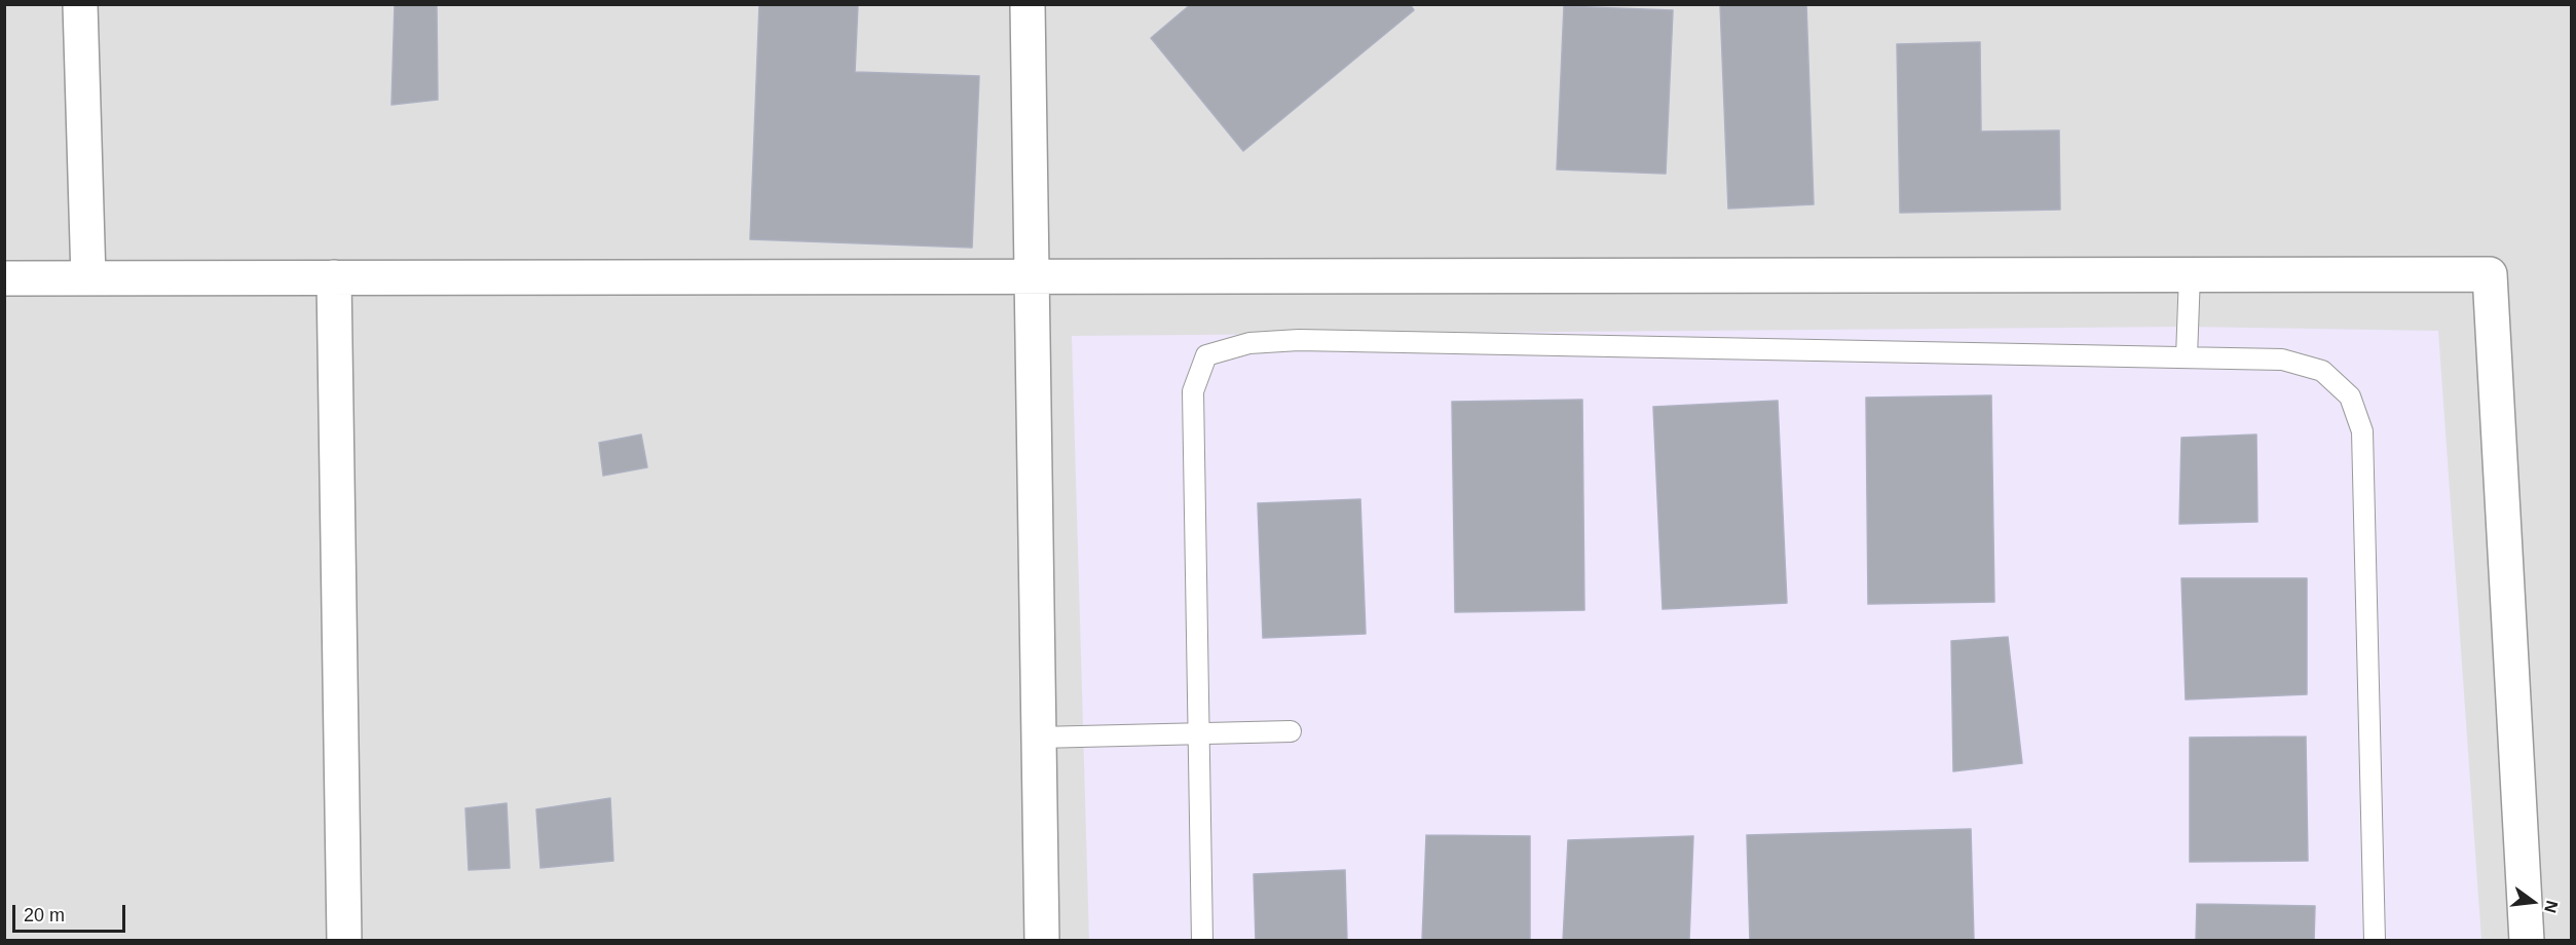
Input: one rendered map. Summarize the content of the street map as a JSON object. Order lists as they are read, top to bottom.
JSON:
{
  "scale_bar": "20 m",
  "north": "right"
}
